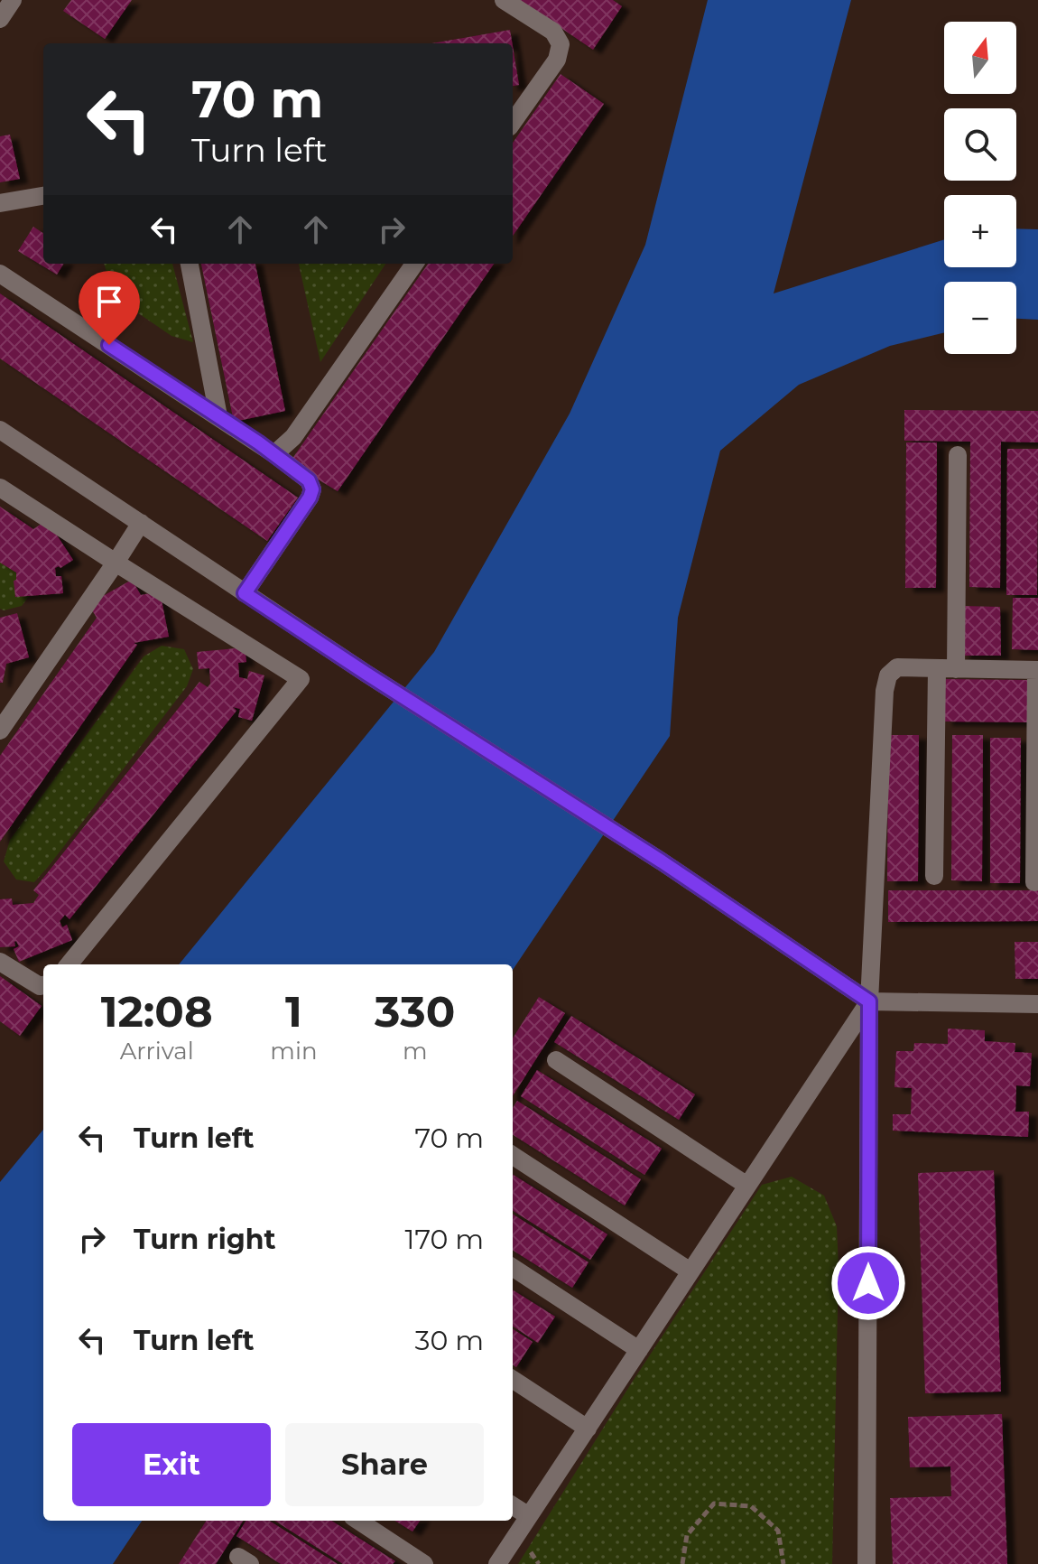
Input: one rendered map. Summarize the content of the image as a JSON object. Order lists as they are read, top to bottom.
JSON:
{
  "north": "top",
  "page": {
    "map_buttons": ["+", "−"],
    "turn": ["70 m", "Turn left"],
    "eta": [
      "12:08",
      "Arrival",
      "1",
      "min",
      "330",
      "m"
    ],
    "list": [
      {
        "name": "Turn left",
        "value": "70 m"
      },
      {
        "name": "Turn right",
        "value": "170 m"
      },
      {
        "name": "Turn left",
        "value": "30 m"
      }
    ],
    "buttons": ["Exit", "Share"]
  }
}
